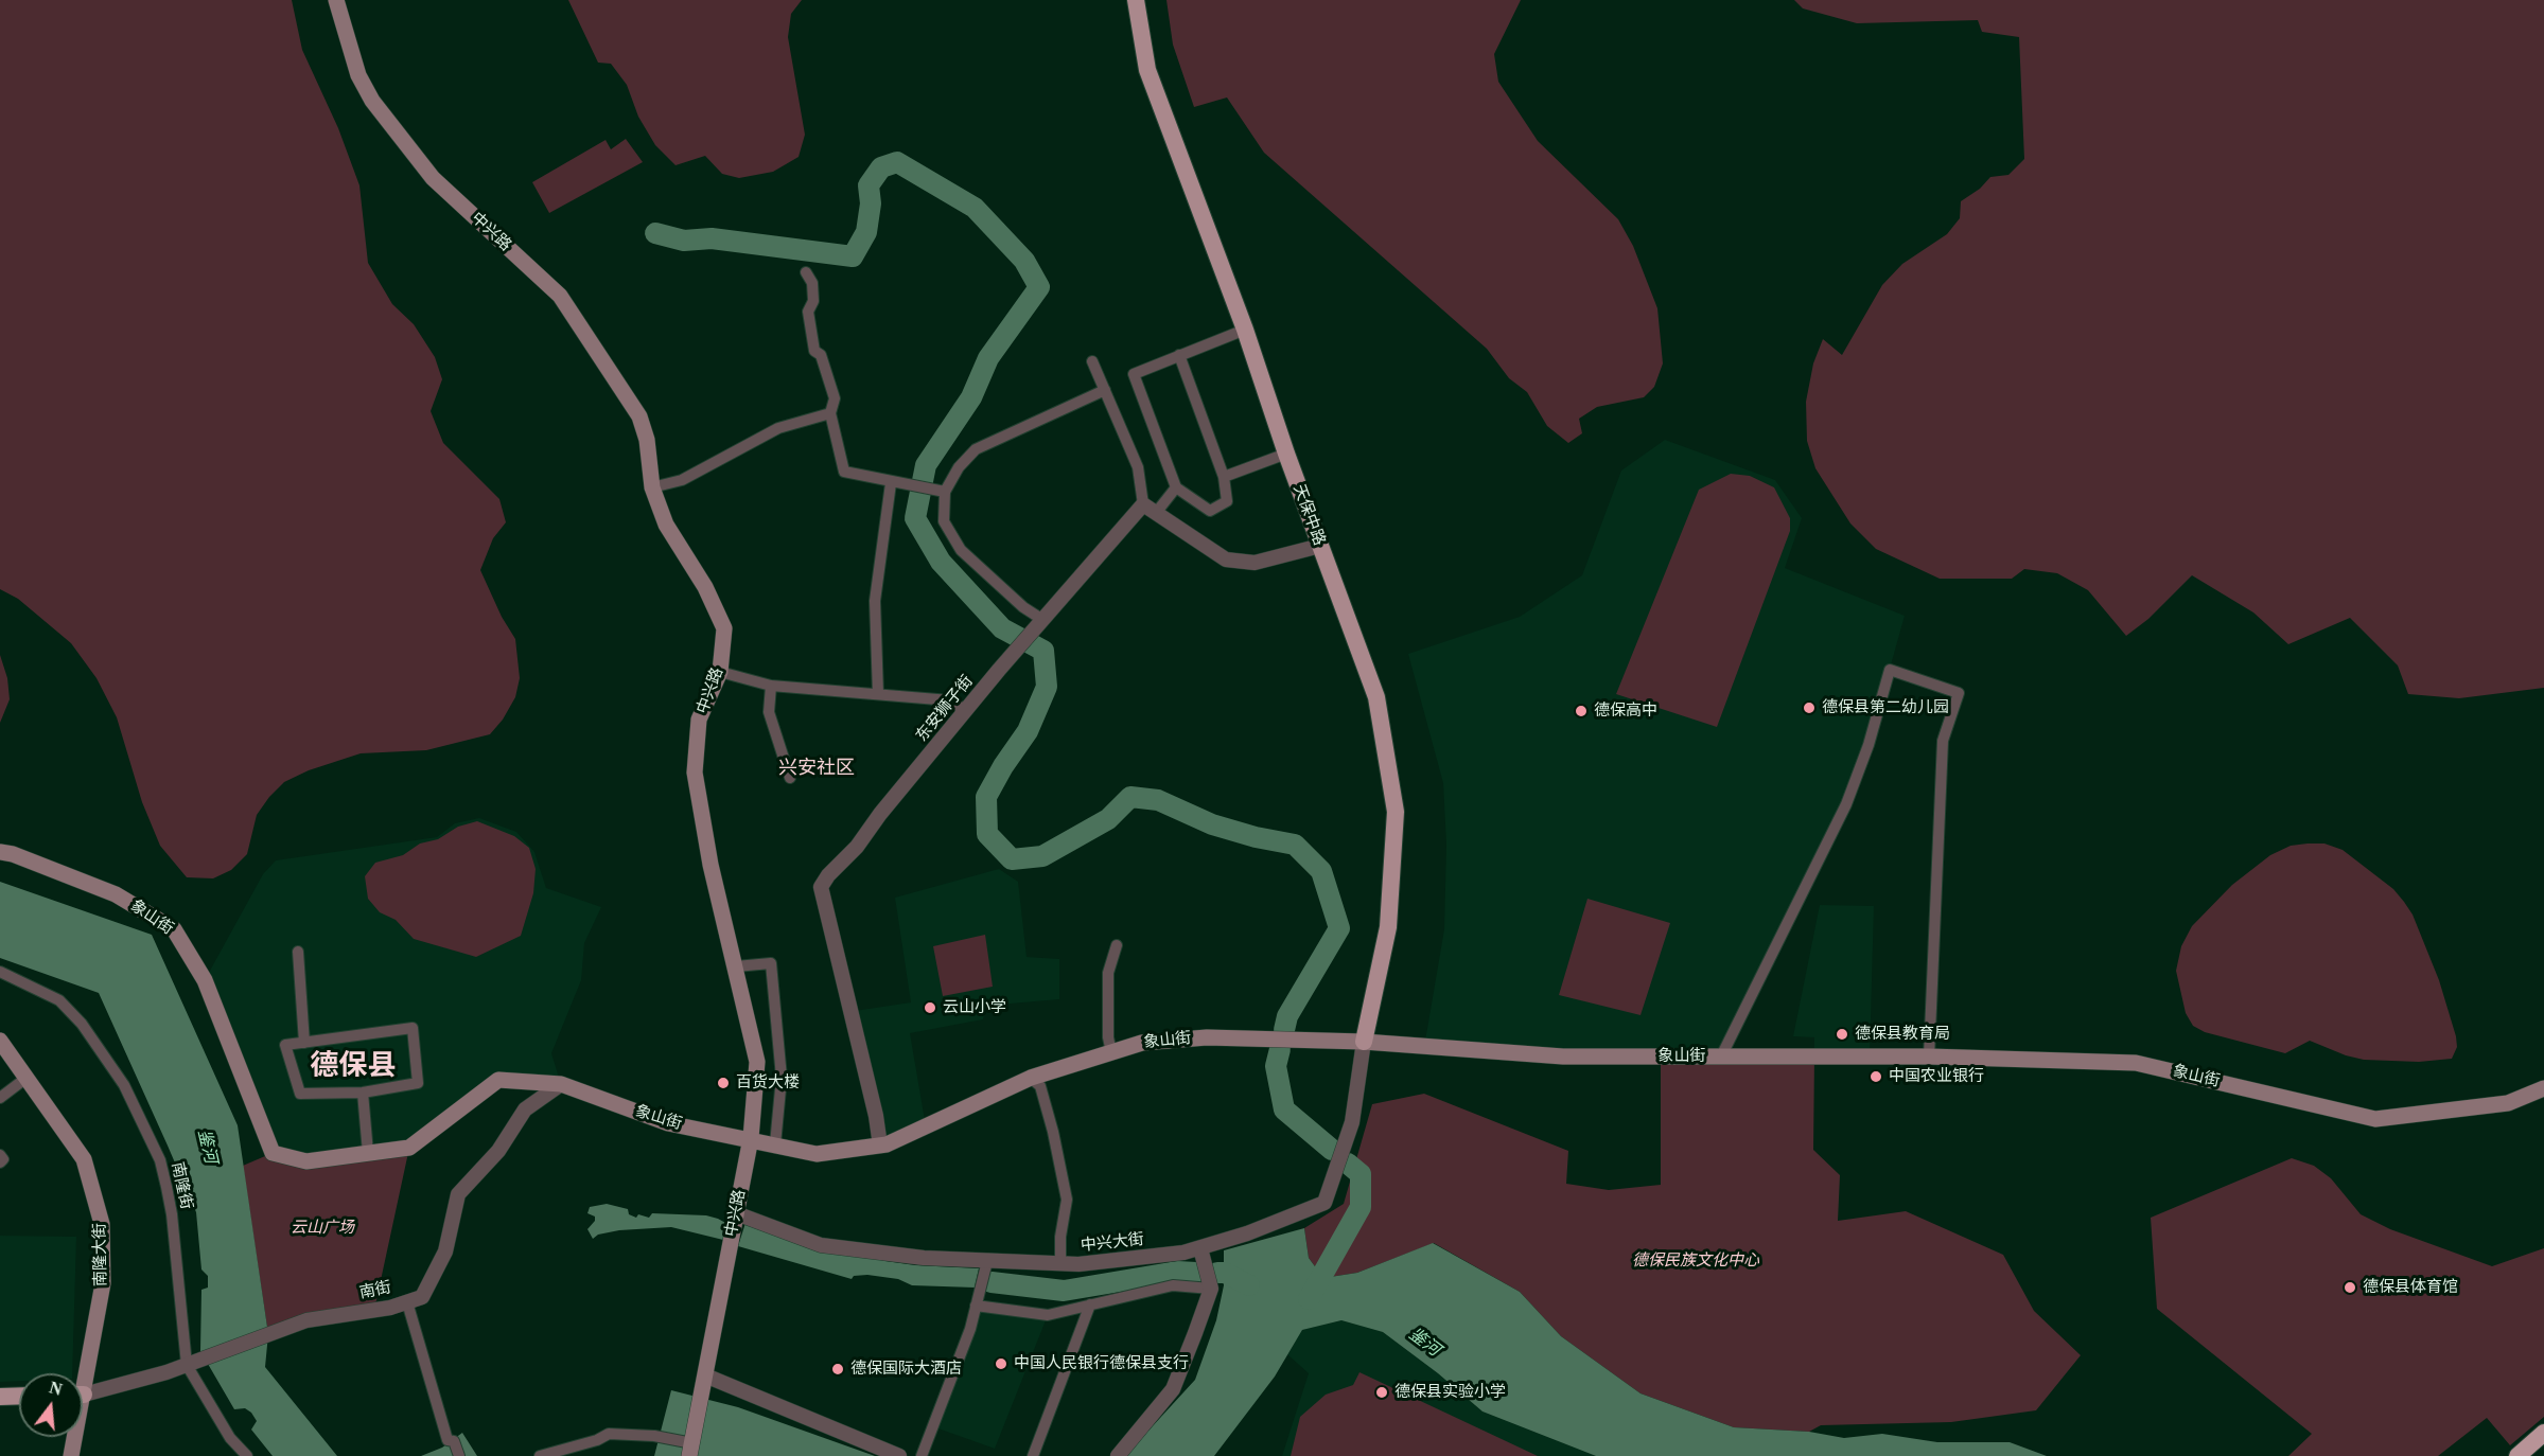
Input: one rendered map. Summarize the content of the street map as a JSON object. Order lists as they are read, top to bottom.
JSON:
{
  "streets": {
    "main road": [
      "中兴路",
      "天保中路",
      "象山街",
      "南隆大街"
    ],
    "street": [
      "东安狮子街",
      "南隆街",
      "中兴大街",
      "南街"
    ]
  },
  "crossings": [
    ["中兴路", "象山街"],
    ["中兴路", "中兴大街"],
    ["天保中路", "象山街"],
    ["天保中路", "中兴大街"],
    ["东安狮子街", "象山街"],
    ["象山街", "中兴大街"],
    ["象山街", "南街"],
    ["南隆街", "南街"]
  ],
  "districts": ["兴安社区", "德保县"],
  "water": ["鉴河"],
  "parks": ["云山广场", "德保民族文化中心"],
  "places": [
    "德保县第二幼儿园",
    "德保高中",
    "云山小学",
    "德保县教育局",
    "中国农业银行",
    "百货大楼",
    "德保县体育馆",
    "中国人民银行德保县支行",
    "德保国际大酒店",
    "德保县实验小学"
  ],
  "north": "top"
}
